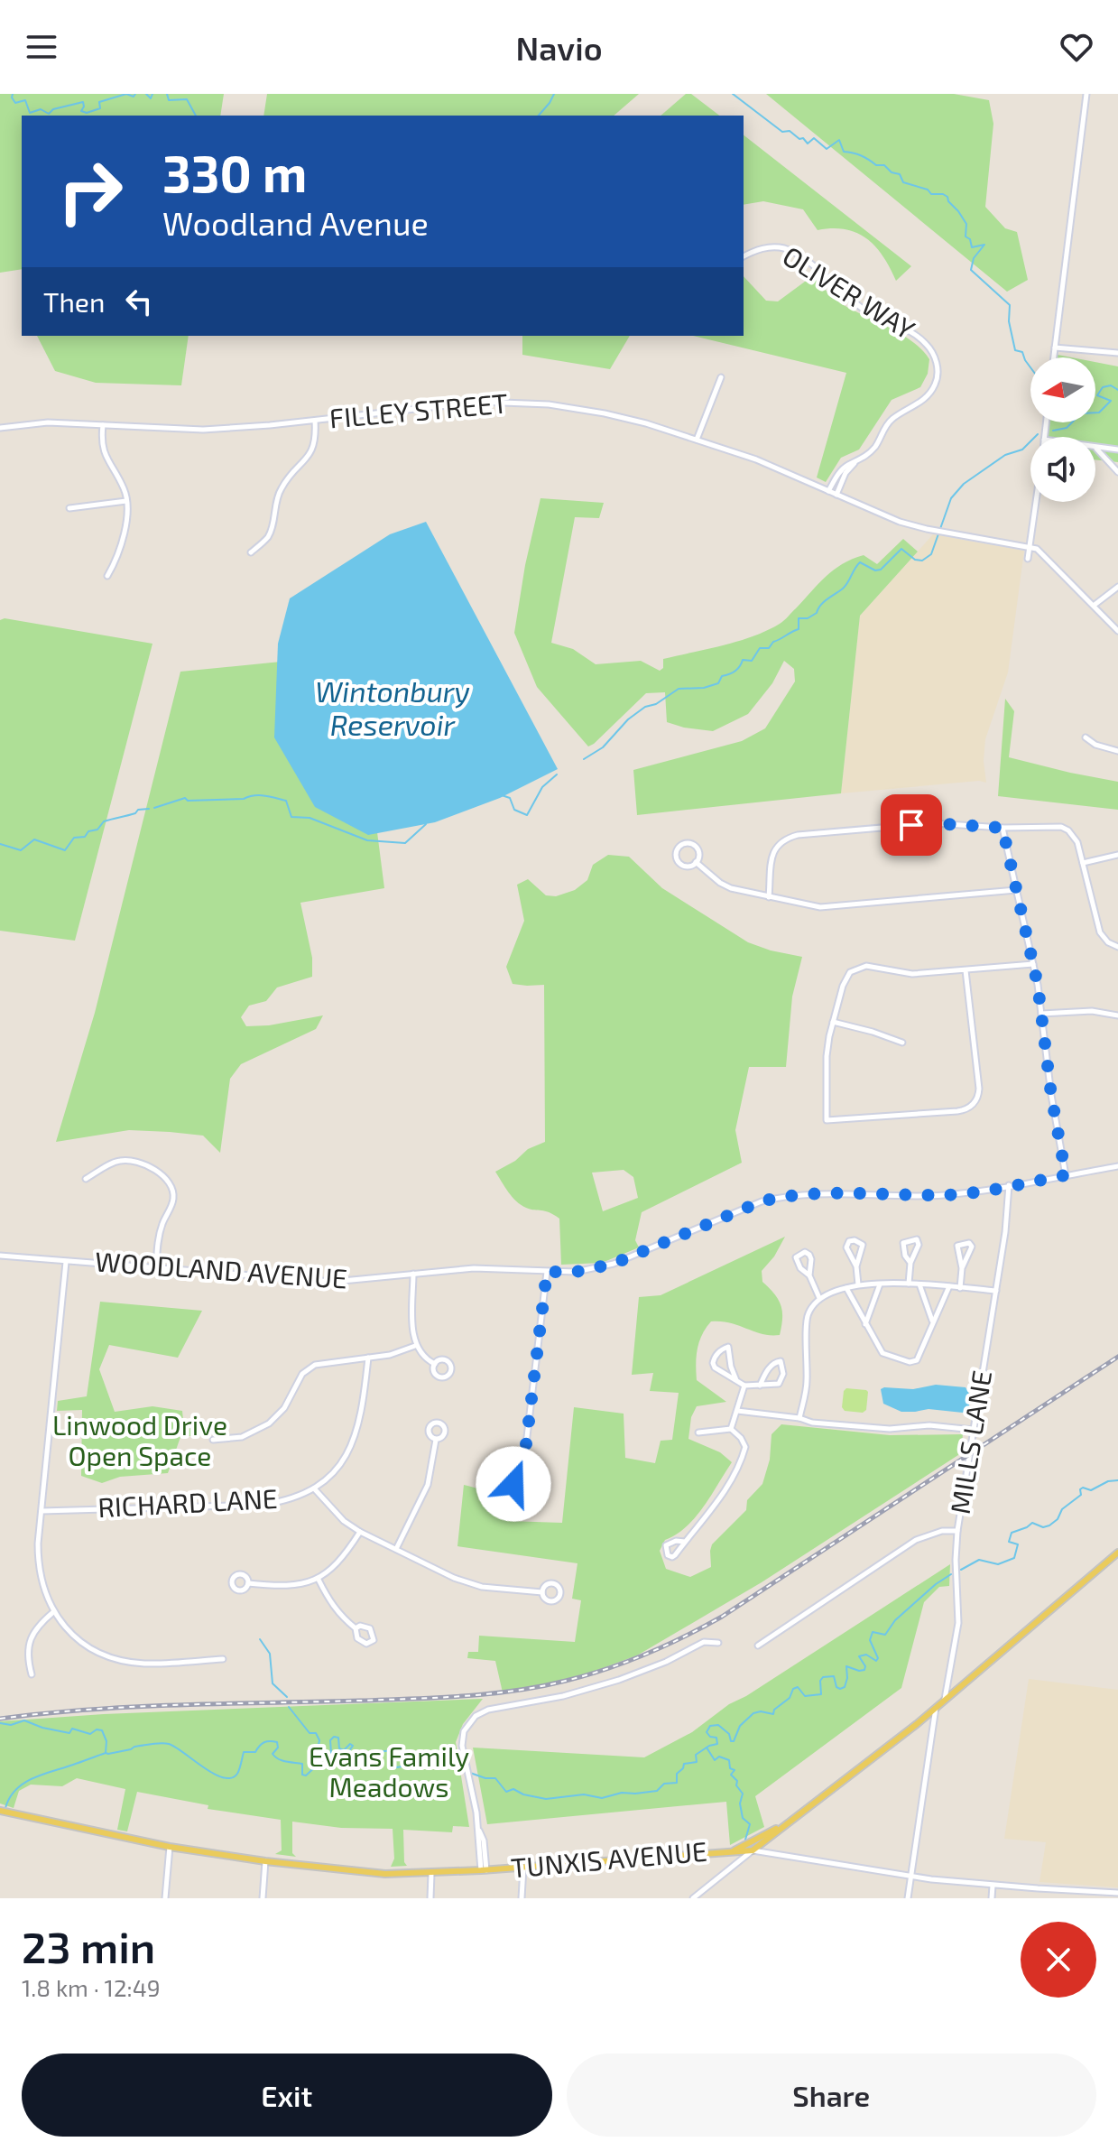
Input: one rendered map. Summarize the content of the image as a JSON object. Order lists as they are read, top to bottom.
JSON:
{
  "streets": {
    "main road": ["TUNXIS AVENUE"],
    "street": [
      "OLIVER WAY",
      "FILLEY STREET",
      "WOODLAND AVENUE",
      "MILLS LANE",
      "RICHARD LANE"
    ]
  },
  "crossings": [
    ["OLIVER WAY", "FILLEY STREET"],
    ["WOODLAND AVENUE", "MILLS LANE"]
  ],
  "water": ["Wintonbury Reservoir"],
  "parks": ["Linwood Drive Open Space", "Evans Family Meadows"],
  "north": "left",
  "page": {
    "header": "Navio",
    "turn": ["330 m", "Woodland Avenue"],
    "then": "Then",
    "heading": ["23 min", "1.8 km · 12:49"],
    "buttons": ["Exit", "Share"]
  }
}
